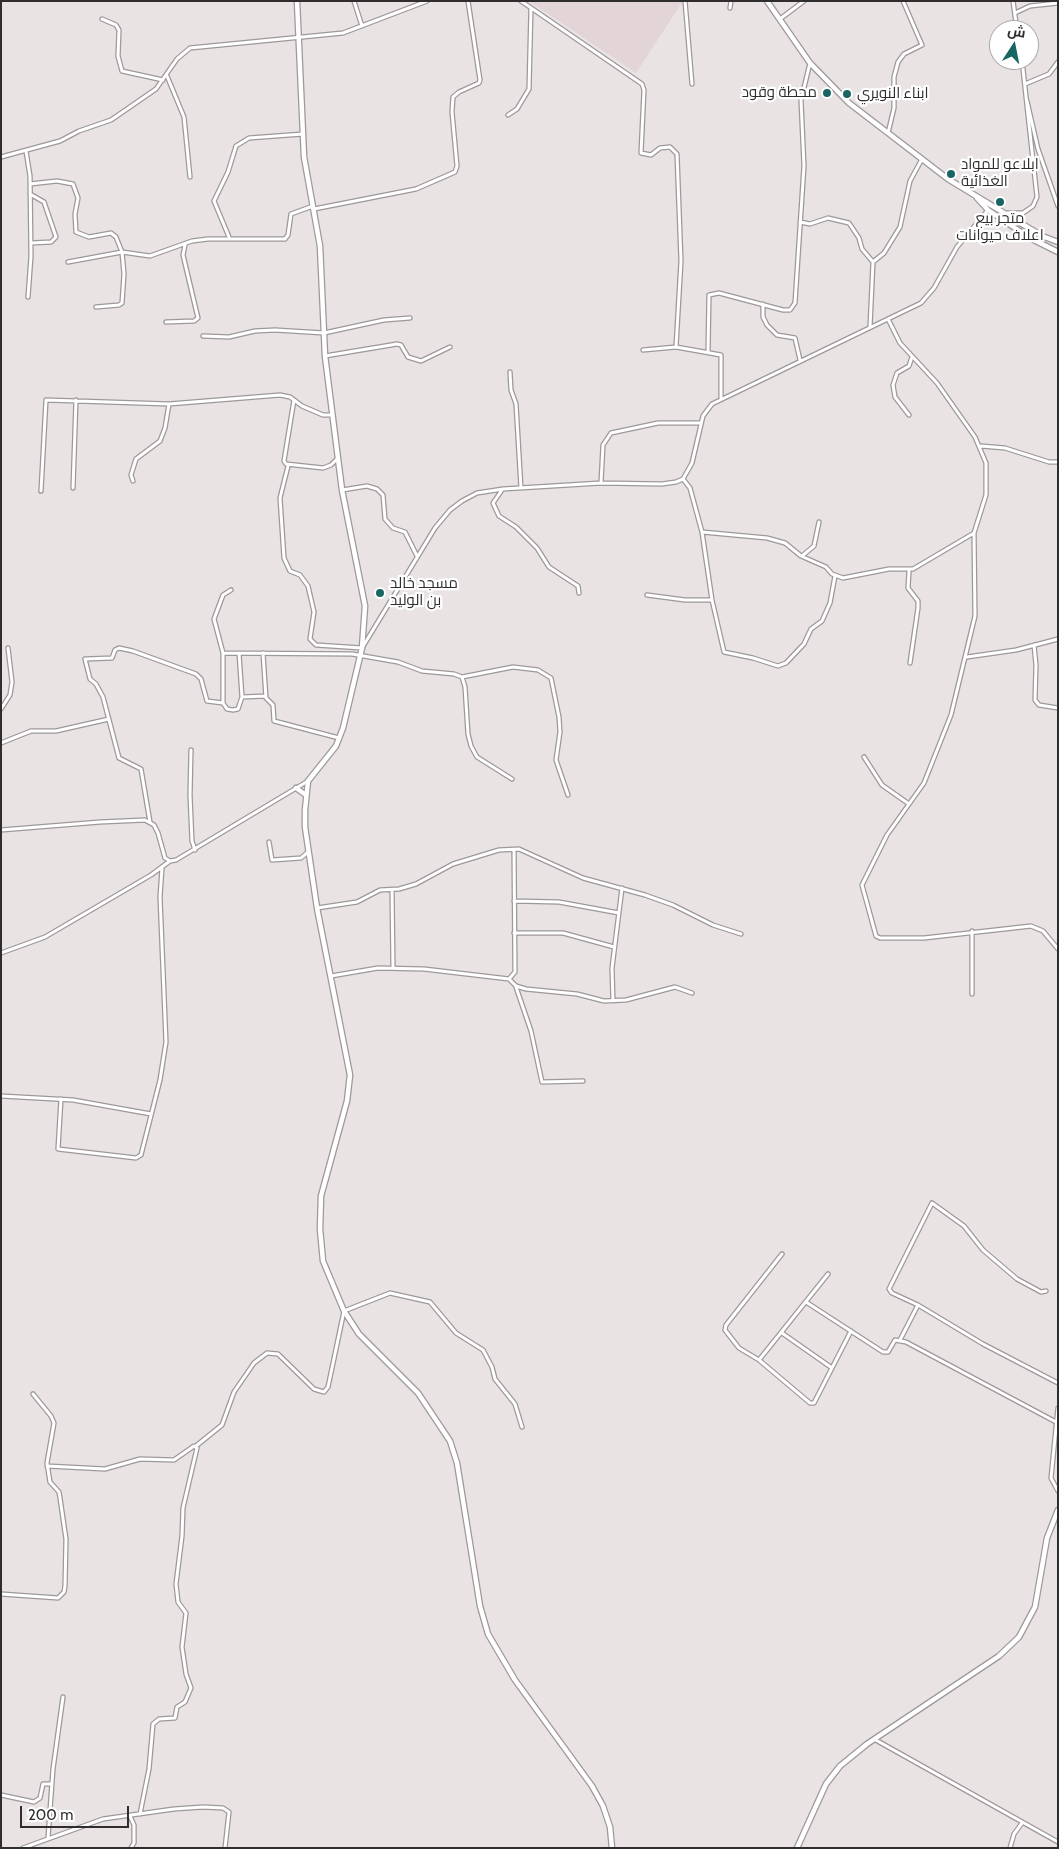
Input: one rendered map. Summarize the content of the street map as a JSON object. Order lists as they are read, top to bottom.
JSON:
{
  "places": [
    "محطة وقود",
    "ابناء النويري",
    "ابلاعو للمواد الغذائية",
    "متجر بيع اعلاف حيوانات",
    "مسجد خالد بن الوليد"
  ],
  "scale_bar": "200 m",
  "north": "top"
}
